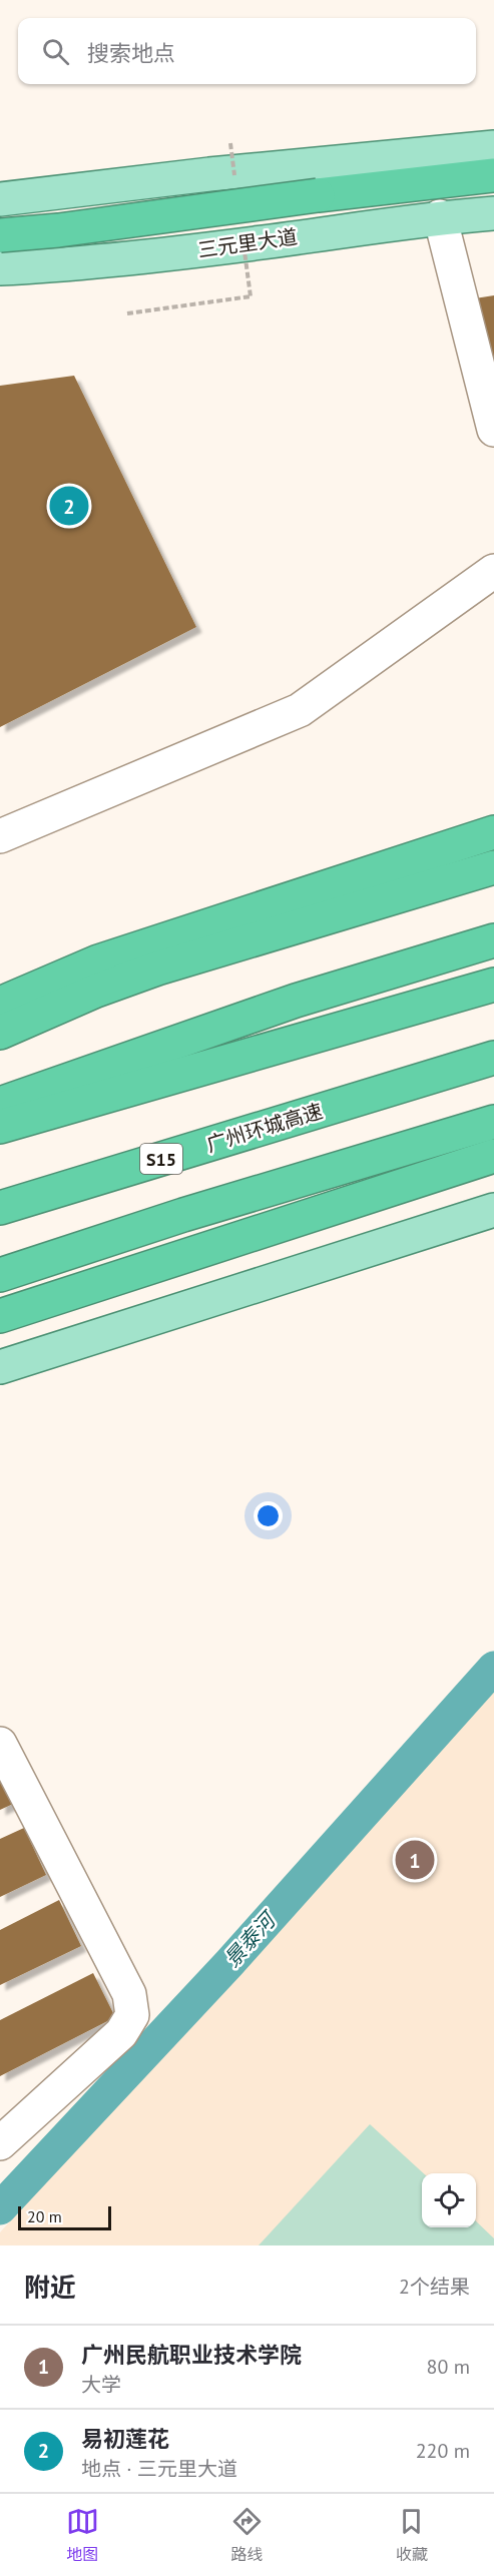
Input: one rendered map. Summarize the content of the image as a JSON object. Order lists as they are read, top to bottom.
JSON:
{
  "streets": {
    "highway": ["广州环城高速", "S15"],
    "main road": ["三元里大道"]
  },
  "water": ["景泰河"],
  "scale_bar": "20 m",
  "page": {
    "search": "搜索地点",
    "pins": ["2", "1"],
    "scale": "20 m",
    "heading": ["附近", "2个结果"],
    "list": [
      {
        "mark": "1",
        "name": "广州民航职业技术学院",
        "note": "大学",
        "value": "80 m"
      },
      {
        "mark": "2",
        "name": "易初莲花",
        "note": "地点 · 三元里大道",
        "value": "220 m"
      }
    ],
    "nav": ["地图", "路线", "收藏"]
  }
}
